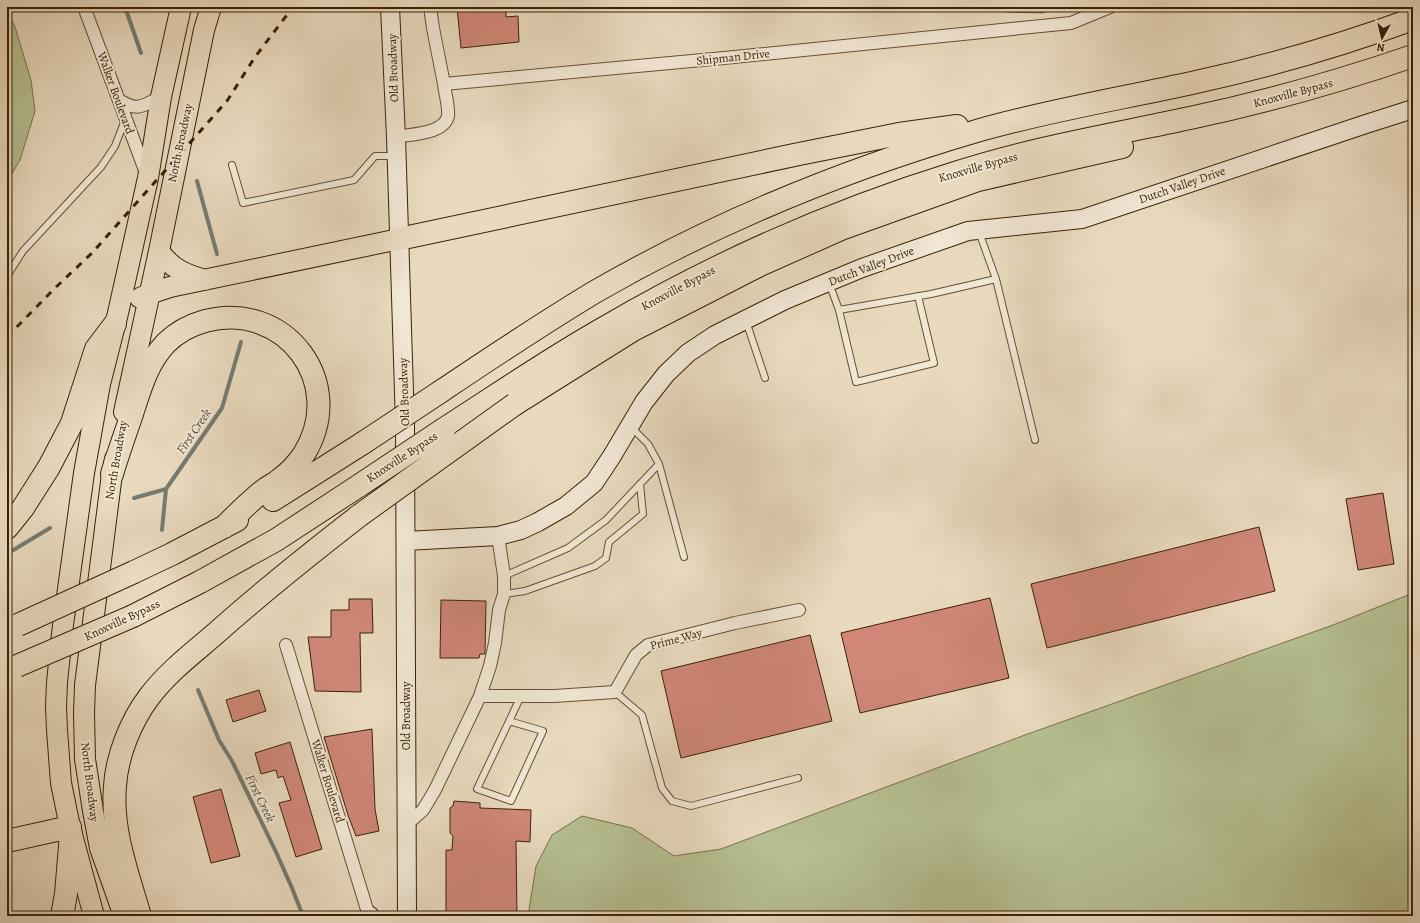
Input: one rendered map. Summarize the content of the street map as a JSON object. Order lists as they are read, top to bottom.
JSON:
{
  "streets": {
    "highway": ["Knoxville Bypass"],
    "main road": ["North Broadway"],
    "street": [
      "Shipman Drive",
      "Old Broadway",
      "Walker Boulevard",
      "Dutch Valley Drive",
      "Prime Way"
    ]
  },
  "crossings": [
    ["Old Broadway", "Dutch Valley Drive"],
    ["Walker Boulevard", "North Broadway"]
  ],
  "water": ["First Creek"],
  "north": "bottom"
}
